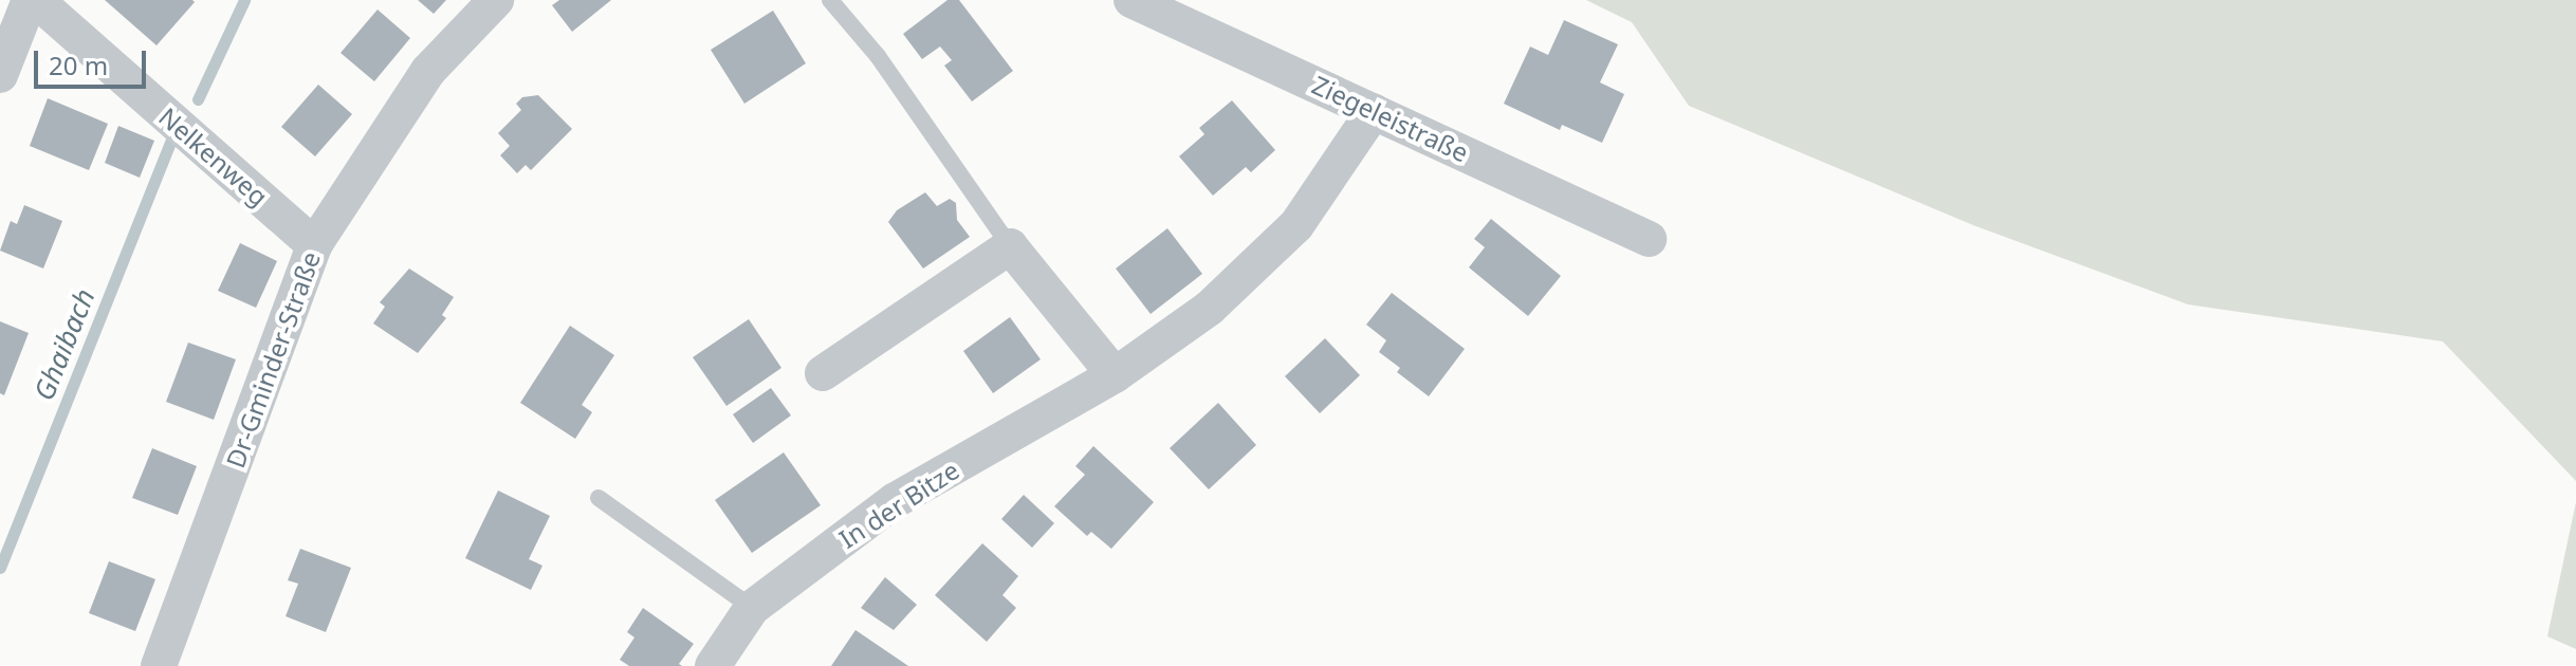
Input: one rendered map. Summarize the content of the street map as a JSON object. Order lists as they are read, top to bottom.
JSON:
{
  "streets": {
    "street": [
      "Ziegeleistraße",
      "Nelkenweg",
      "Dr-Gminder-Straße",
      "In der Bitze"
    ]
  },
  "crossings": [
    ["Ziegeleistraße", "In der Bitze"],
    ["Nelkenweg", "Dr-Gminder-Straße"]
  ],
  "water": ["Ghaibach"],
  "scale_bar": "20 m"
}
